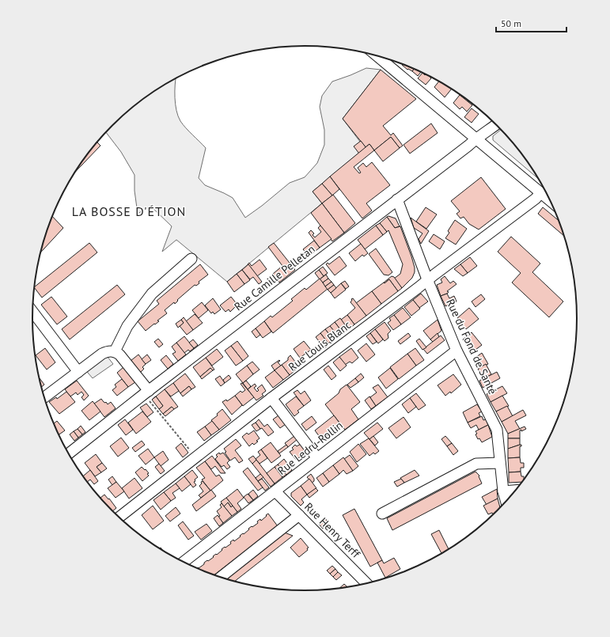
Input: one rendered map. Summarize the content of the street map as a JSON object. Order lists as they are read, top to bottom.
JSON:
{
  "streets": {
    "street": [
      "Rue Camille Pelletan",
      "Rue Louis Blanc",
      "Rue du Fond de Santé",
      "Rue Ledru-Rollin",
      "Rue Henry Terff"
    ]
  },
  "crossings": [
    ["Rue Camille Pelletan", "Rue du Fond de Santé"],
    ["Rue Louis Blanc", "Rue du Fond de Santé"],
    ["Rue du Fond de Santé", "Rue Ledru-Rollin"],
    ["Rue Ledru-Rollin", "Rue Henry Terff"]
  ],
  "districts": ["LA BOSSE D'ÉTION"],
  "scale_bar": "50 m"
}
